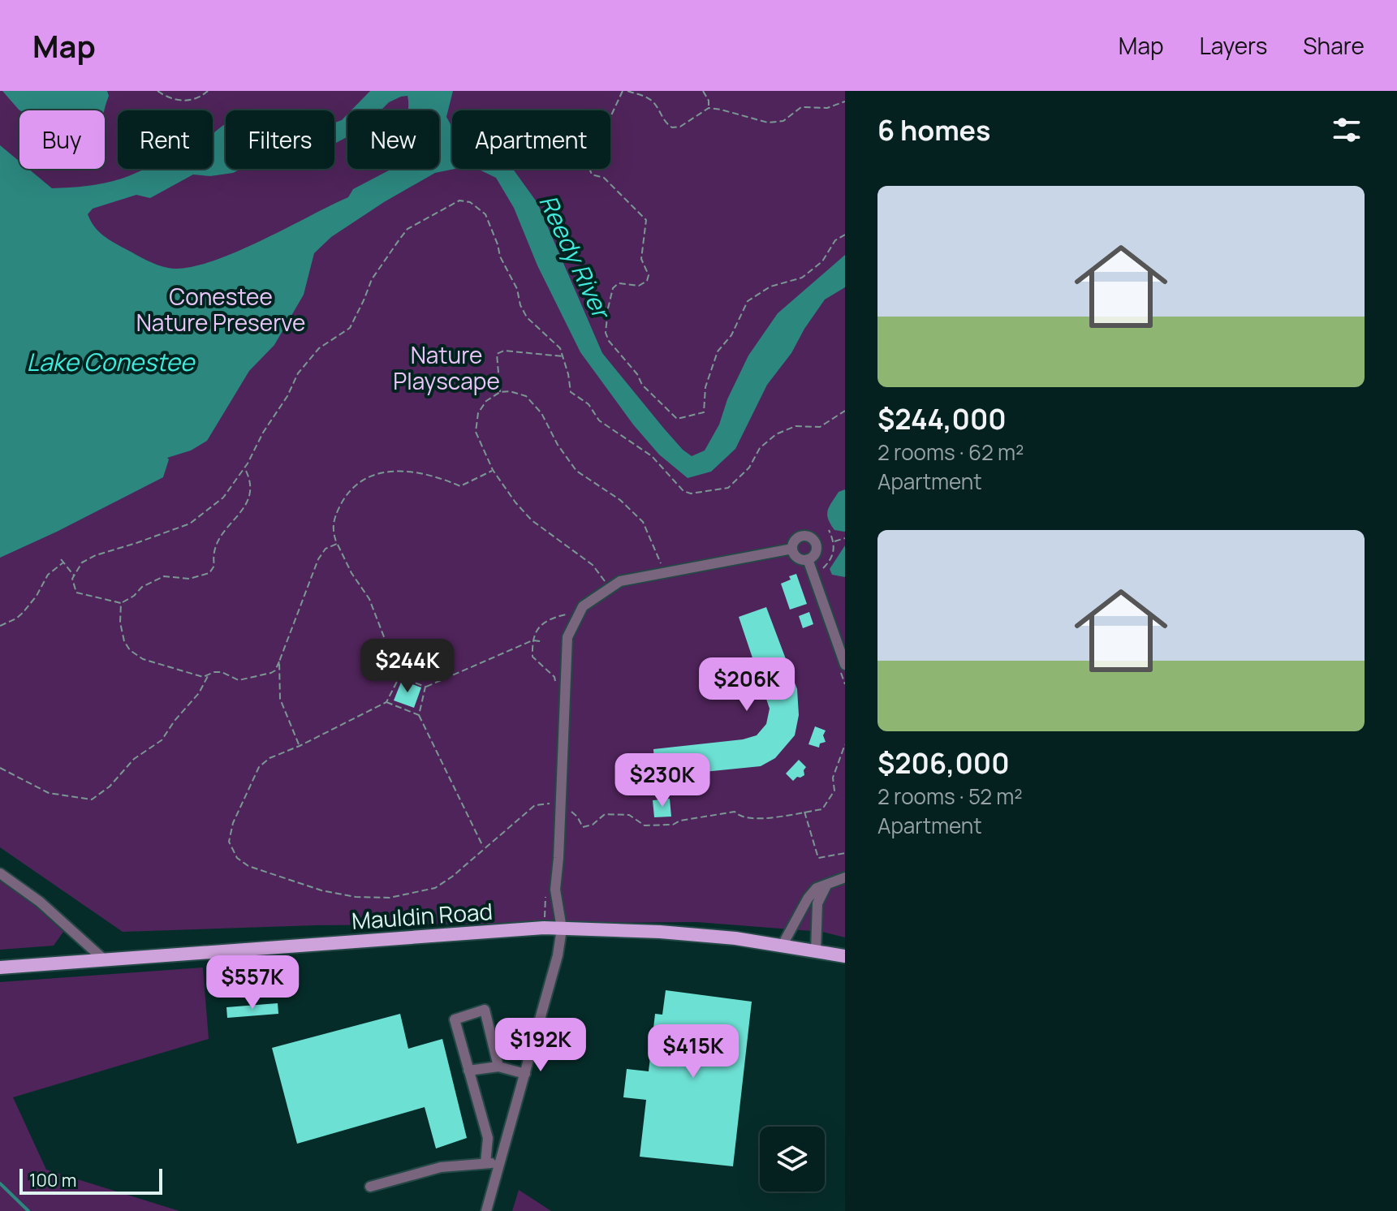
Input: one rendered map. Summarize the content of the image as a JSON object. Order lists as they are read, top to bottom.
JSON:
{
  "streets": {
    "main road": ["Mauldin Road"]
  },
  "water": ["Reedy River", "Lake Conestee"],
  "parks": ["Conestee Nature Preserve", "Nature Playscape"],
  "scale_bar": "100 m",
  "page": {
    "header": "Map",
    "nav": ["Map", "Layers", "Share"],
    "heading": "6 homes",
    "chip": [
      "Buy",
      "Rent",
      "Filters",
      "New",
      "Apartment"
    ],
    "list": [
      {
        "name": "$244,000",
        "note": "2 rooms · 62 m² · Apartment"
      },
      {
        "name": "$206,000",
        "note": "2 rooms · 52 m² · Apartment"
      }
    ],
    "price": [
      "$244K",
      "$206K",
      "$230K",
      "$557K",
      "$192K",
      "$415K"
    ],
    "scale": "100 m"
  }
}
